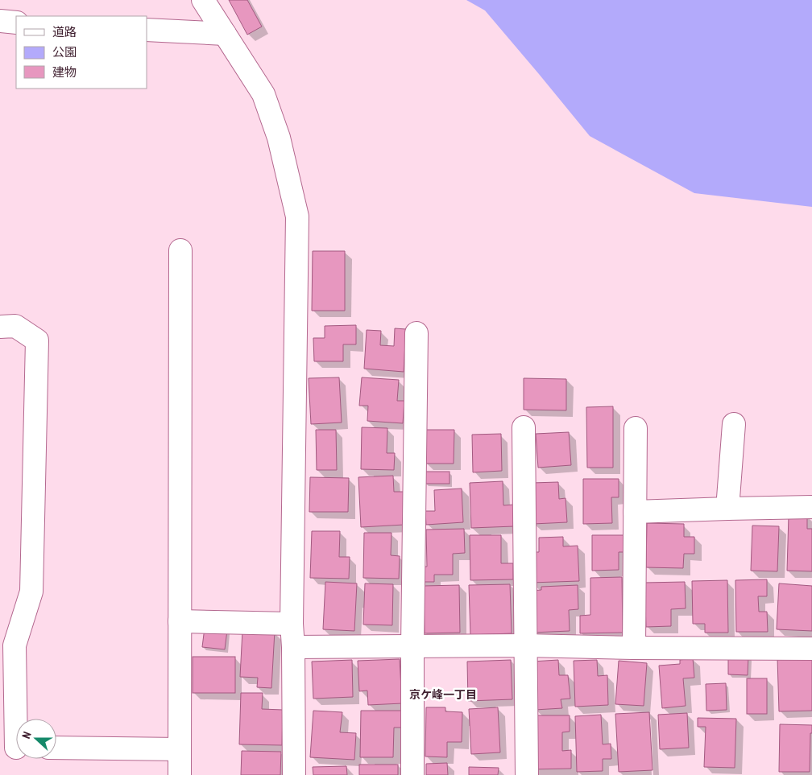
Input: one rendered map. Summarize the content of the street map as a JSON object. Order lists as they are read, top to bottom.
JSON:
{
  "districts": ["京ケ峰一丁目"],
  "legend": ["道路", "公園", "建物"],
  "north": "left"
}
